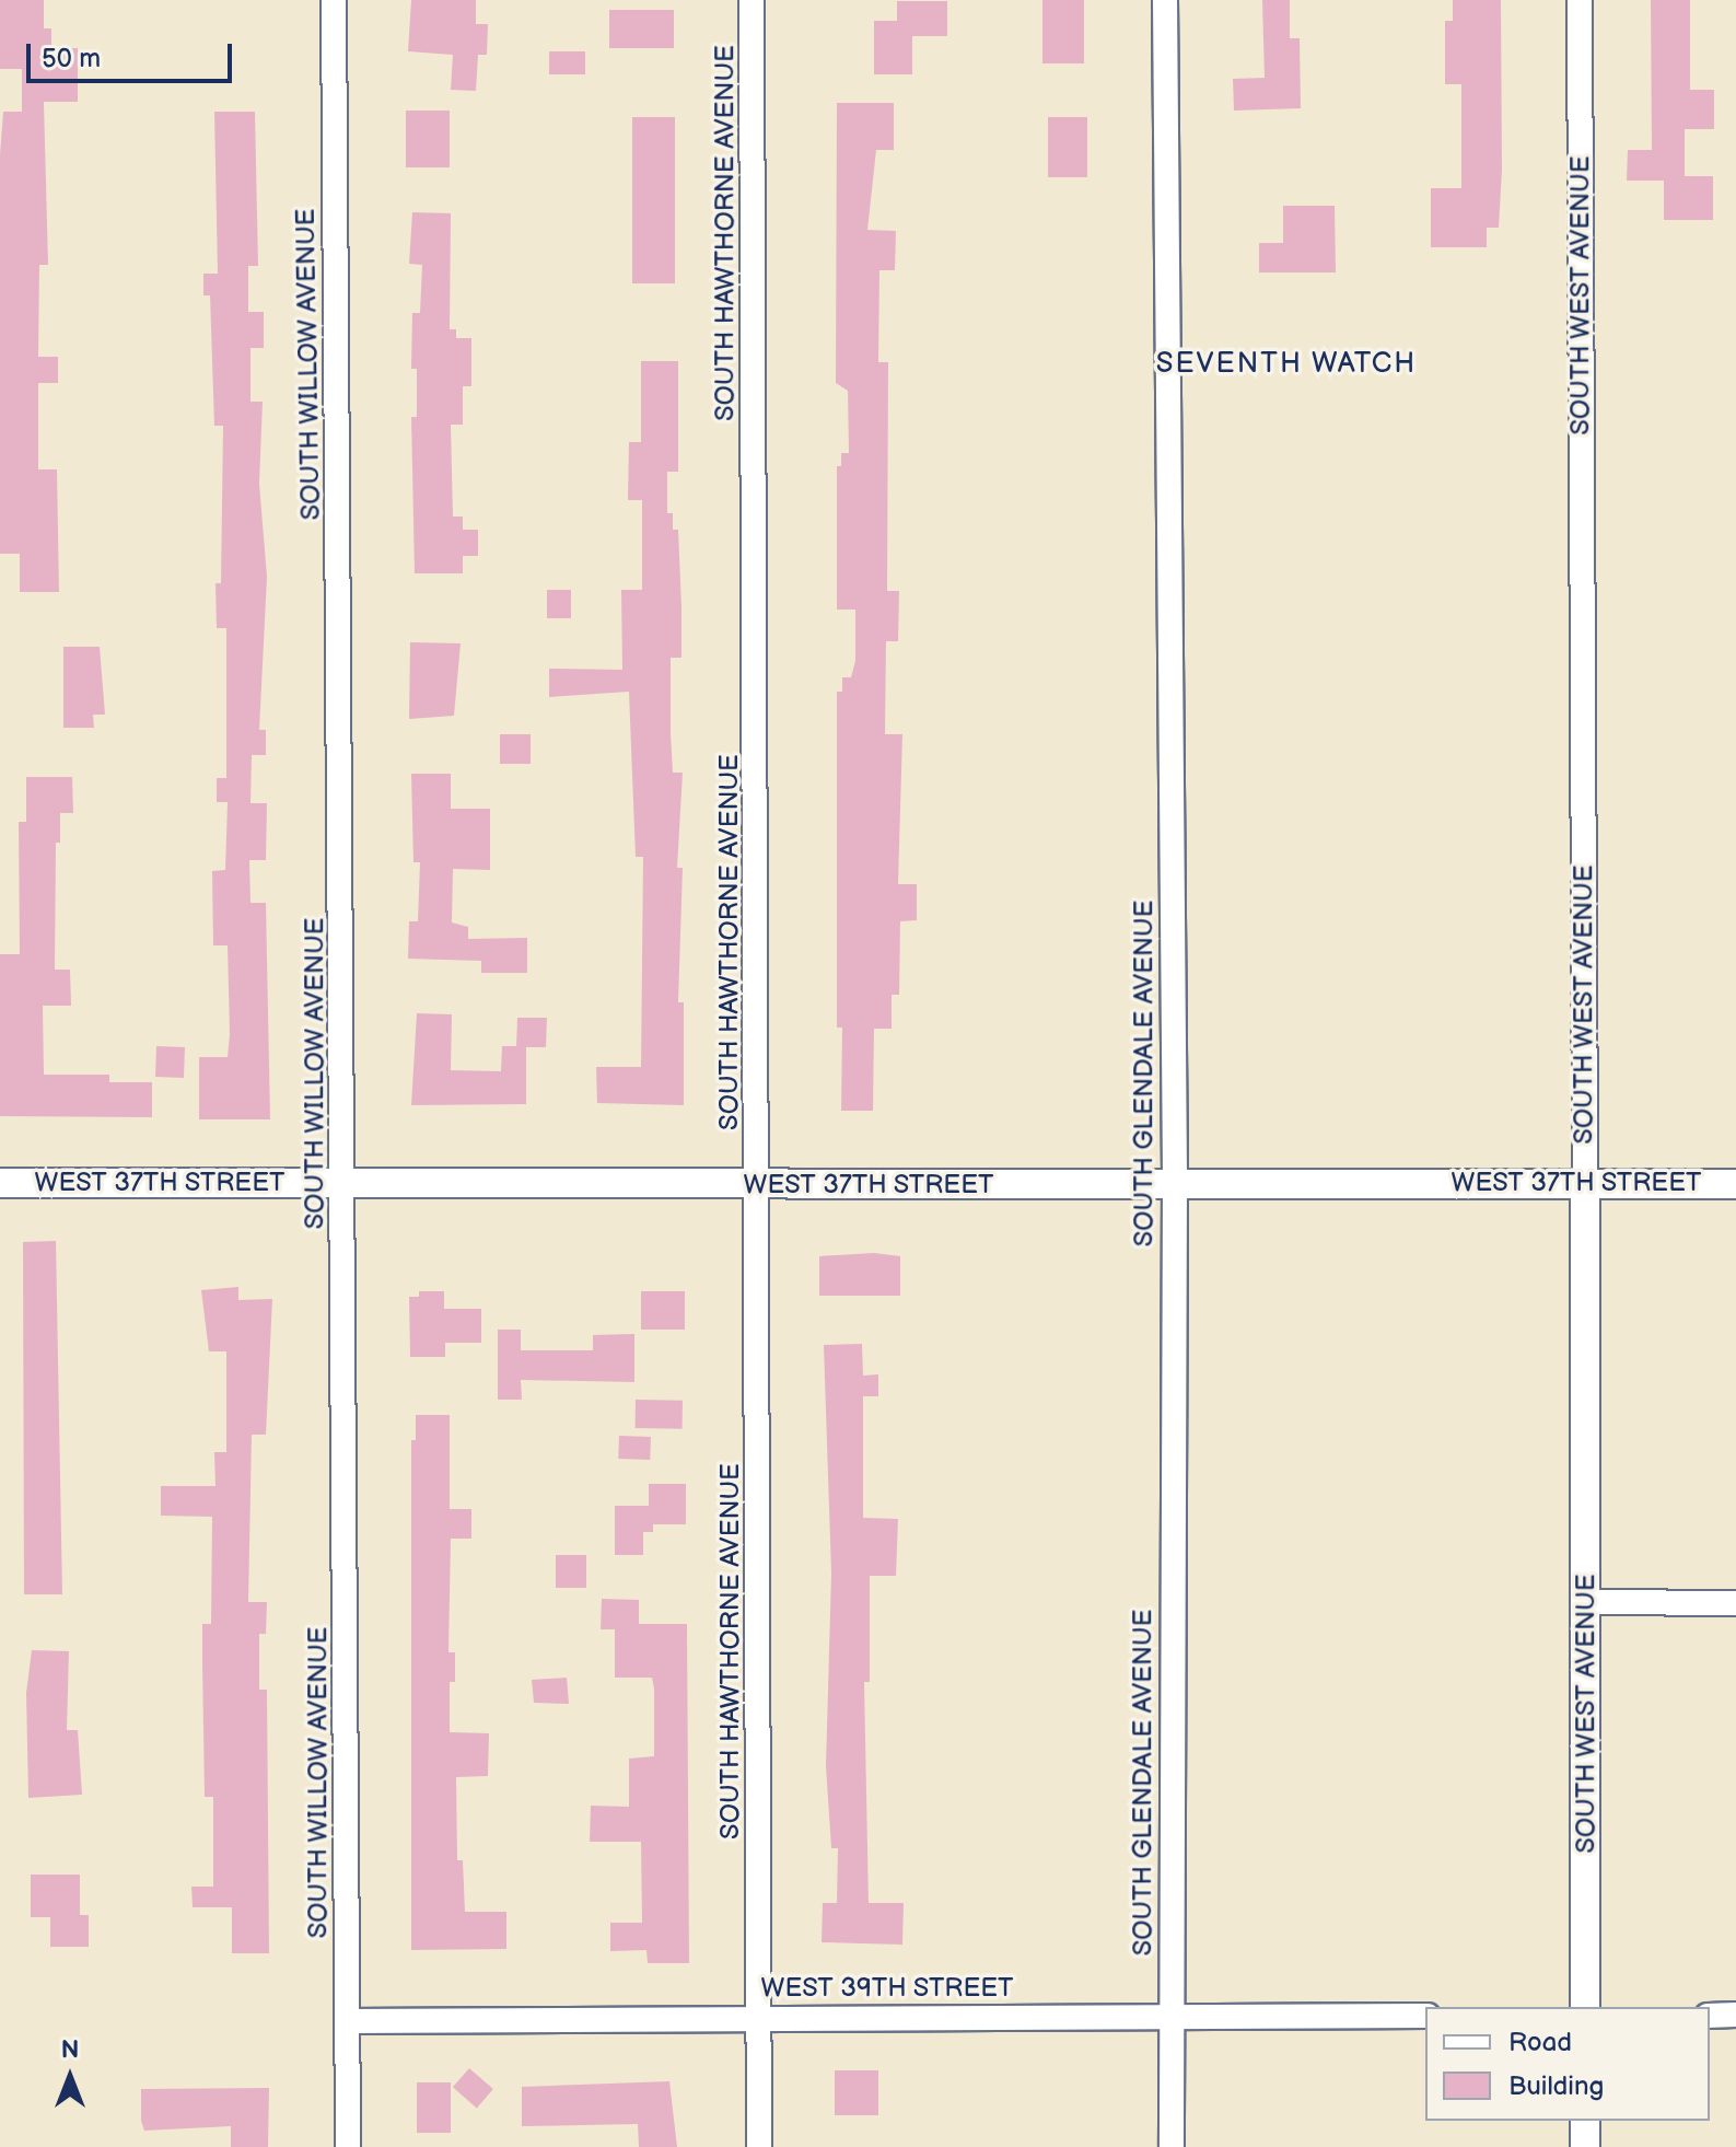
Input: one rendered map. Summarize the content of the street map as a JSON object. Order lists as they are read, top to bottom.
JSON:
{
  "streets": {
    "street": [
      "SOUTH HAWTHORNE AVENUE",
      "SOUTH WEST AVENUE",
      "SOUTH WILLOW AVENUE",
      "SOUTH GLENDALE AVENUE",
      "WEST 37TH STREET",
      "WEST 39TH STREET"
    ]
  },
  "crossings": [
    ["SOUTH HAWTHORNE AVENUE", "WEST 37TH STREET"],
    ["SOUTH HAWTHORNE AVENUE", "WEST 39TH STREET"],
    ["SOUTH WEST AVENUE", "WEST 37TH STREET"],
    ["SOUTH WILLOW AVENUE", "WEST 37TH STREET"],
    ["SOUTH WILLOW AVENUE", "WEST 39TH STREET"],
    ["SOUTH GLENDALE AVENUE", "WEST 37TH STREET"],
    ["SOUTH GLENDALE AVENUE", "WEST 39TH STREET"]
  ],
  "districts": ["SEVENTH WATCH"],
  "legend": ["Road", "Building"],
  "scale_bar": "50 m",
  "north": "top"
}
